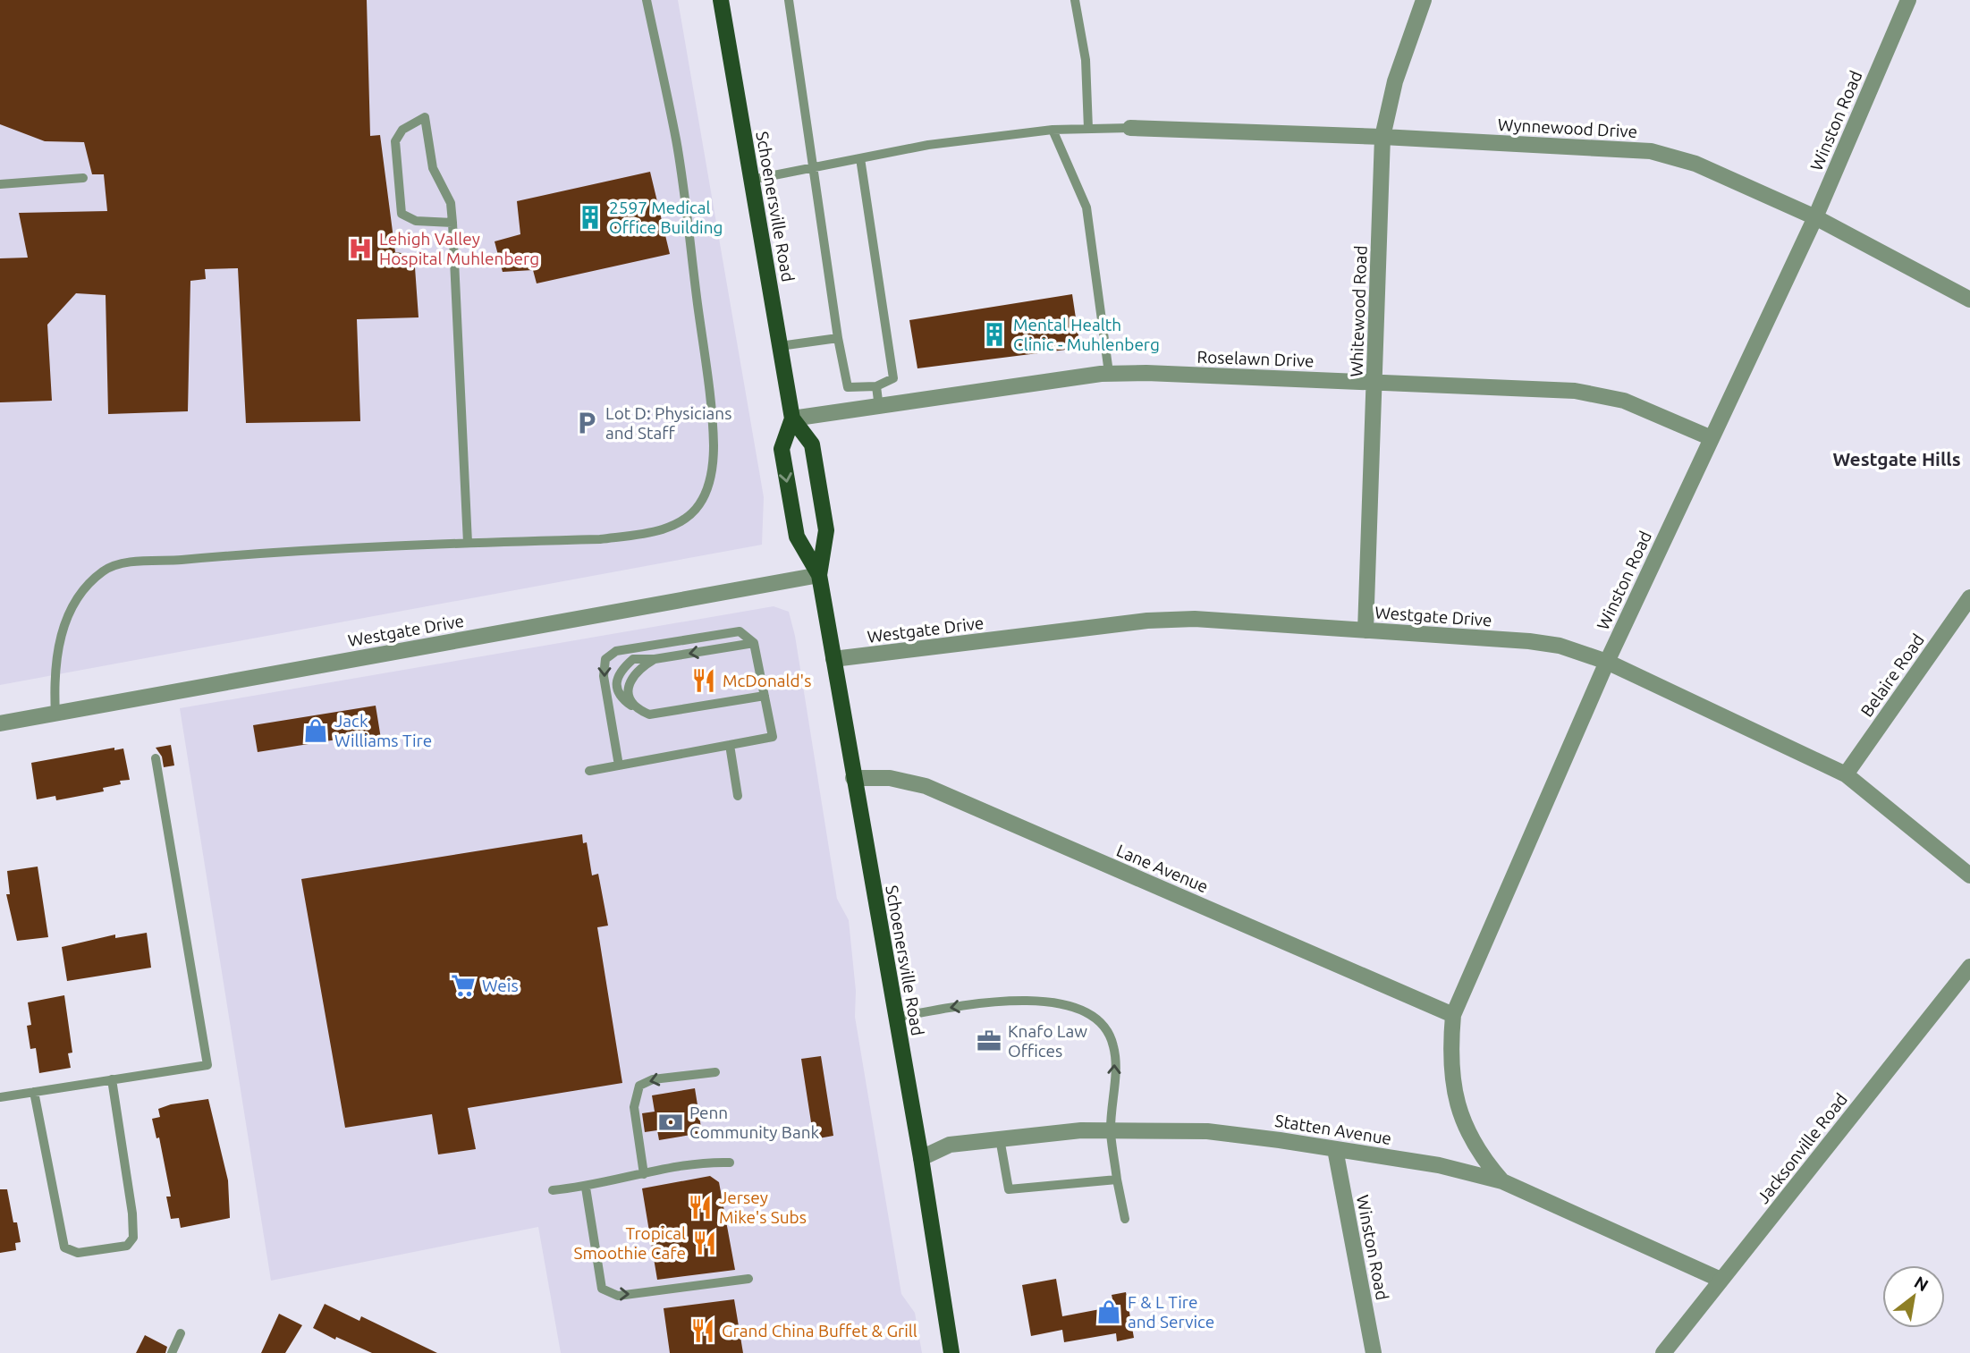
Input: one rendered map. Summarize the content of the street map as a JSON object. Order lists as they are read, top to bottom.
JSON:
{
  "streets": {
    "main road": ["Schoenersville Road"],
    "street": [
      "Winston Road",
      "Wynnewood Drive",
      "Whitewood Road",
      "Roselawn Drive",
      "Westgate Drive",
      "Belaire Road",
      "Lane Avenue",
      "Statten Avenue",
      "Jacksonville Road"
    ]
  },
  "crossings": [
    ["Winston Road", "Wynnewood Drive"],
    ["Winston Road", "Roselawn Drive"],
    ["Winston Road", "Westgate Drive"],
    ["Winston Road", "Lane Avenue"],
    ["Winston Road", "Statten Avenue"],
    ["Wynnewood Drive", "Whitewood Road"],
    ["Schoenersville Road", "Roselawn Drive"],
    ["Schoenersville Road", "Westgate Drive"],
    ["Schoenersville Road", "Lane Avenue"],
    ["Schoenersville Road", "Statten Avenue"],
    ["Whitewood Road", "Roselawn Drive"],
    ["Whitewood Road", "Westgate Drive"],
    ["Westgate Drive", "Belaire Road"],
    ["Statten Avenue", "Jacksonville Road"]
  ],
  "districts": ["Westgate Hills"],
  "places": {
    "building": ["2597 Medical Office Building", "Mental Health Clinic - Muhlenberg"],
    "hospital": ["Lehigh Valley Hospital Muhlenberg"],
    "parking": ["Lot D: Physicians and Staff"],
    "restaurant": [
      "McDonald's",
      "Jersey Mike's Subs",
      "Tropical Smoothie Cafe",
      "Grand China Buffet & Grill"
    ],
    "shop": ["Jack Williams Tire", "F & L Tire and Service"],
    "supermarket": ["Weis"],
    "office": ["Knafo Law Offices"],
    "bank": ["Penn Community Bank"]
  },
  "north": "top right"
}
